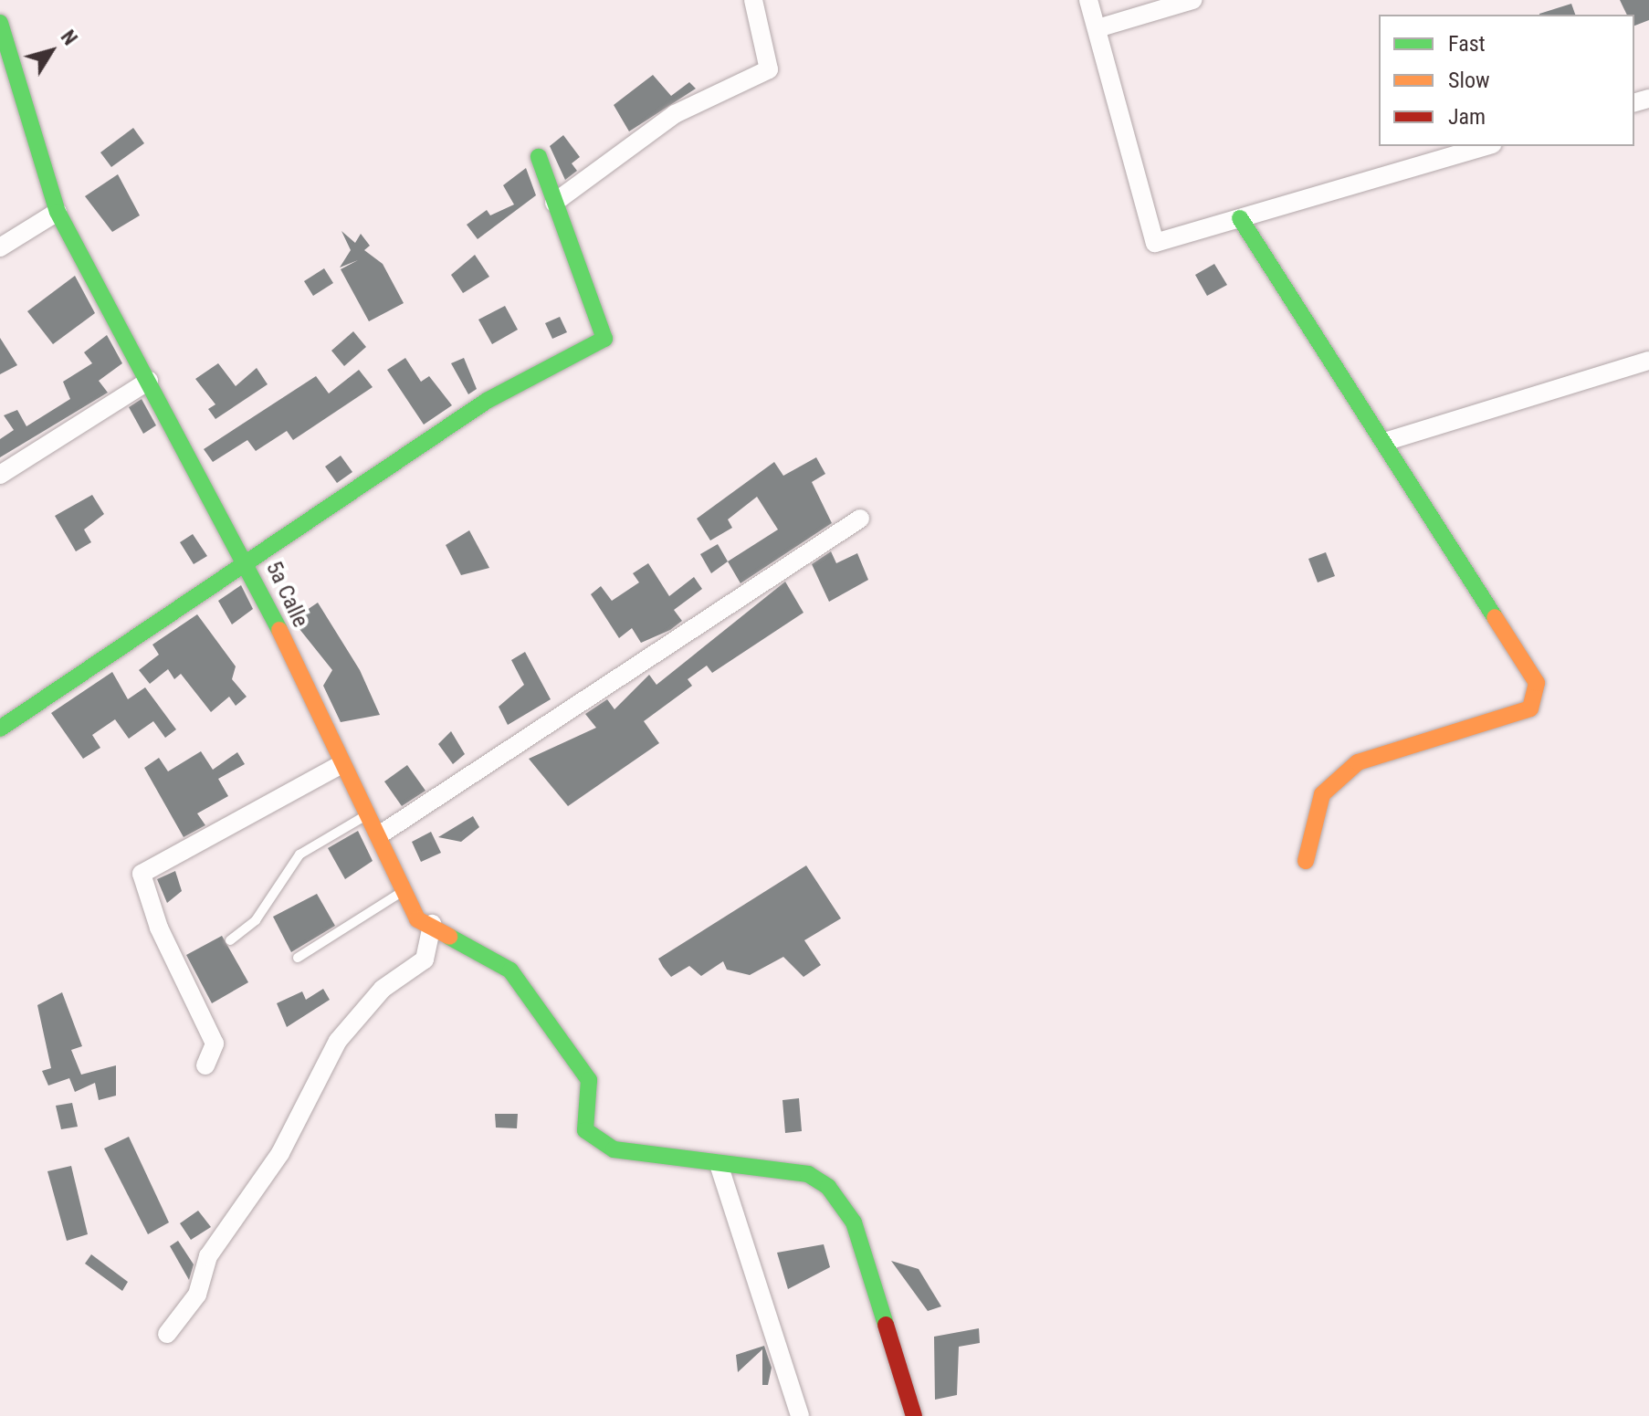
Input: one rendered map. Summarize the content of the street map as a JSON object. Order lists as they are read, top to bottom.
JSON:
{
  "streets": {
    "street": ["5a Calle"]
  },
  "legend": ["Fast", "Slow", "Jam"],
  "north": "top right"
}
